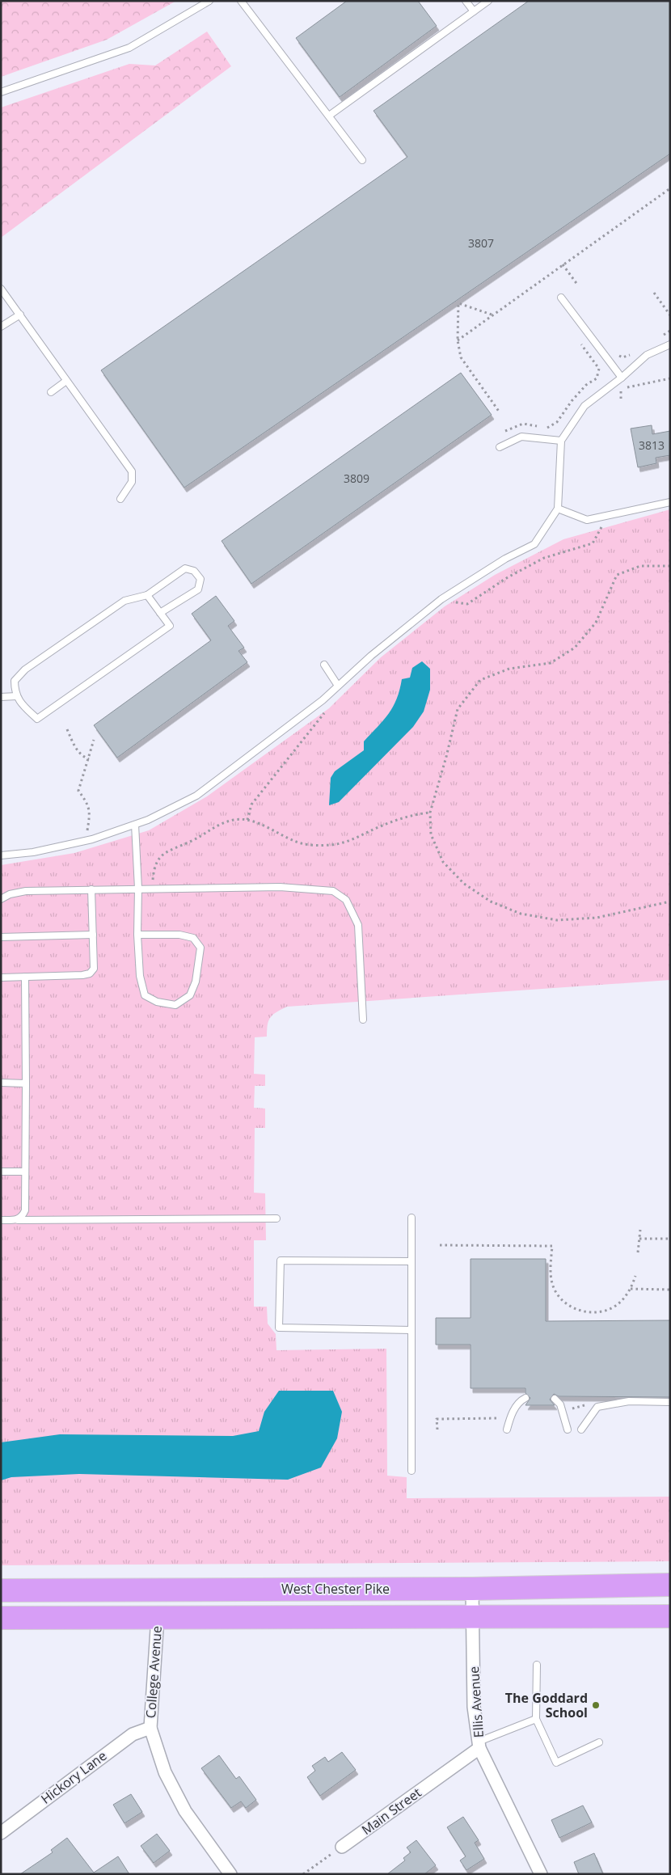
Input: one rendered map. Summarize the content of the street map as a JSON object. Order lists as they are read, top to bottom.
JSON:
{
  "streets": {
    "highway": ["West Chester Pike"],
    "street": [
      "College Avenue",
      "Ellis Avenue",
      "Hickory Lane",
      "Main Street"
    ]
  },
  "crossings": [
    ["West Chester Pike", "Ellis Avenue"],
    ["College Avenue", "Hickory Lane"],
    ["Ellis Avenue", "Main Street"]
  ],
  "places": ["The Goddard School"],
  "house_numbers": ["3807", "3813", "3809"]
}
